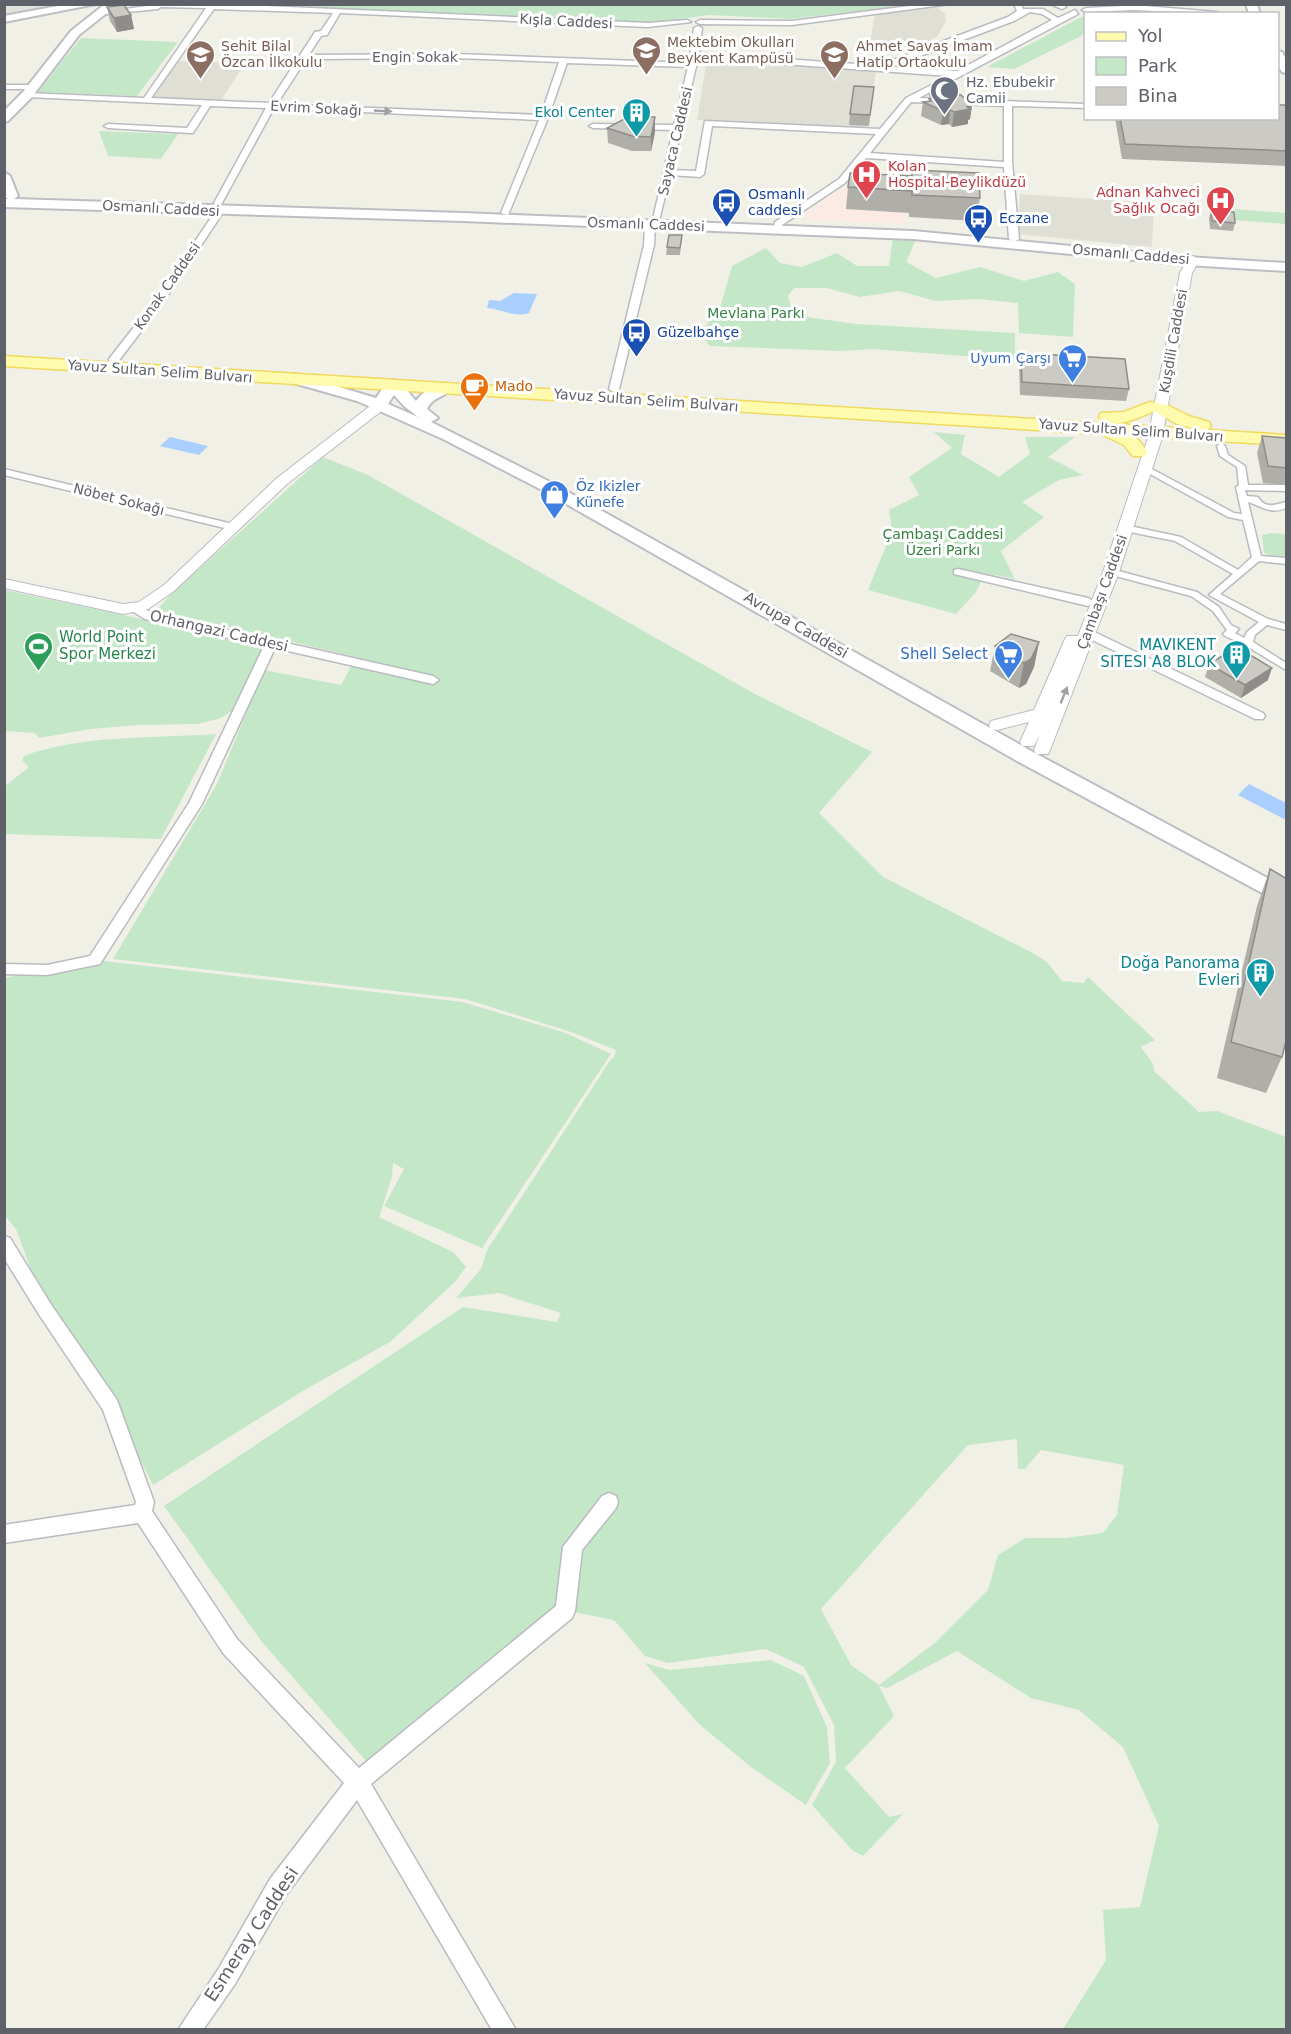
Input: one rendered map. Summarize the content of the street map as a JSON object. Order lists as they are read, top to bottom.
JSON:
{
  "streets": {
    "main road": ["Osmanlı Caddesi", "Yavuz Sultan Selim Bulvarı", "Avrupa Caddesi"],
    "street": [
      "Kışla Caddesi",
      "Engin Sokak",
      "Evrim Sokağı",
      "Sayaca Caddesi",
      "Konak Caddesi",
      "Kuşdili Caddesi",
      "Nöbet Sokağı",
      "Çambaşı Caddesi",
      "Orhangazi Caddesi",
      "Esmeray Caddesi"
    ]
  },
  "crossings": [
    ["Kışla Caddesi", "Sayaca Caddesi"],
    ["Kışla Caddesi", "Konak Caddesi"],
    ["Engin Sokak", "Sayaca Caddesi"],
    ["Engin Sokak", "Konak Caddesi"],
    ["Evrim Sokağı", "Konak Caddesi"],
    ["Sayaca Caddesi", "Osmanlı Caddesi"],
    ["Sayaca Caddesi", "Yavuz Sultan Selim Bulvarı"],
    ["Osmanlı Caddesi", "Konak Caddesi"],
    ["Osmanlı Caddesi", "Kuşdili Caddesi"],
    ["Konak Caddesi", "Yavuz Sultan Selim Bulvarı"],
    ["Kuşdili Caddesi", "Çambaşı Caddesi"],
    ["Yavuz Sultan Selim Bulvarı", "Avrupa Caddesi"],
    ["Çambaşı Caddesi", "Avrupa Caddesi"]
  ],
  "one_way": ["Evrim Sokağı"],
  "parks": ["Mevlana Parkı", "Çambaşı Caddesi Üzeri Parkı"],
  "places": {
    "school or university": ["Mektebim Okulları Beykent Kampüsü", "Şehit Bilal Özcan İlkokulu", "Ahmet Savaş İmam Hatip Ortaokulu"],
    "mosque": ["Hz. Ebubekir Camii"],
    "building": ["Ekol Center", "MAVIKENT SITESI A8 BLOK", "Doğa Panorama Evleri"],
    "hospital": ["Kolan Hospital-Beylikdüzü", "Adnan Kahveci Sağlık Ocağı"],
    "bus stop": ["Osmanlı caddesi", "Eczane", "Güzelbahçe"],
    "supermarket": ["Uyum Çarşı", "Shell Select"],
    "cafe": ["Mado"],
    "shop": ["Öz Ikizler Künefe"],
    "sports": ["World Point Spor Merkezi"]
  },
  "legend": ["Yol", "Park", "Bina"]
}
